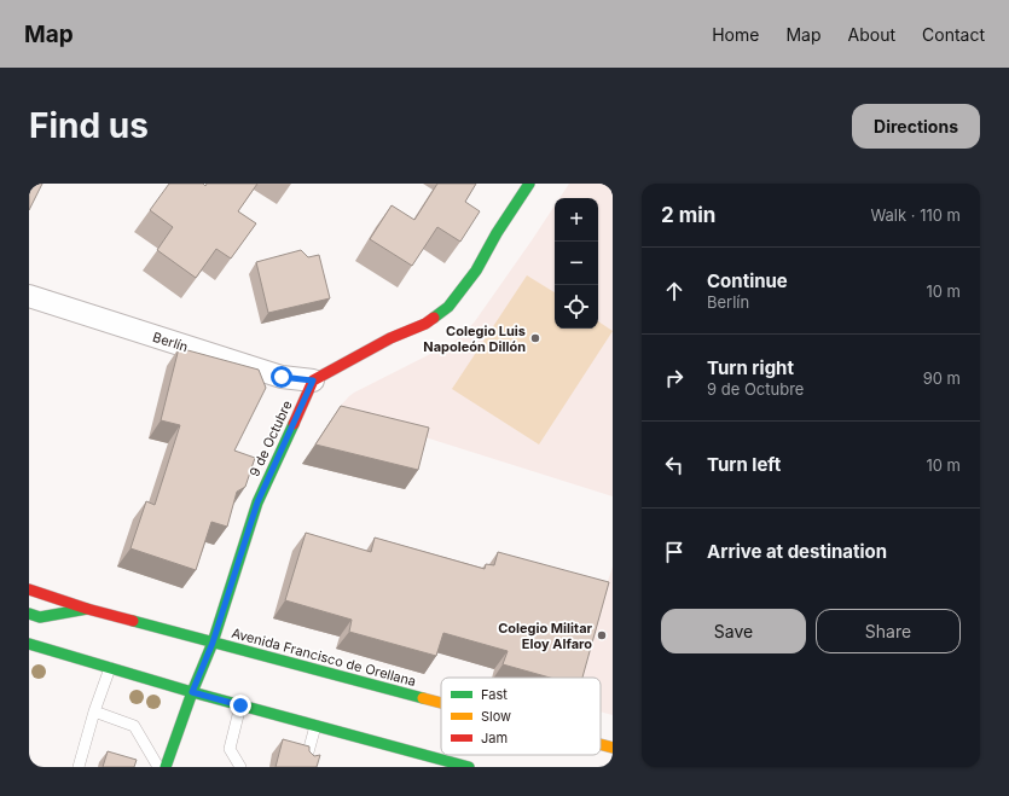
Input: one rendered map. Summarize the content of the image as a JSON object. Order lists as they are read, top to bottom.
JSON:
{
  "streets": {
    "main road": ["9 de Octubre", "Avenida Francisco de Orellana"],
    "street": ["Berlín"]
  },
  "crossings": [
    ["Berlín", "9 de Octubre"],
    ["9 de Octubre", "Avenida Francisco de Orellana"]
  ],
  "places": ["Colegio Luis Napoleón Dillón", "Colegio Militar Eloy Alfaro"],
  "legend": ["Fast", "Slow", "Jam"],
  "page": {
    "header": "Map",
    "nav": [
      "Home",
      "Map",
      "About",
      "Contact"
    ],
    "buttons": [
      "Directions",
      ["Save", "Share"]
    ],
    "title": "Find us",
    "heading": ["2 min", "Walk · 110 m"],
    "map_buttons": ["+", "−"],
    "list": [
      ["Continue", "Berlín", "10 m"],
      ["Turn right", "9 de Octubre", "90 m"],
      ["Turn left", "10 m"],
      "Arrive at destination"
    ]
  }
}
